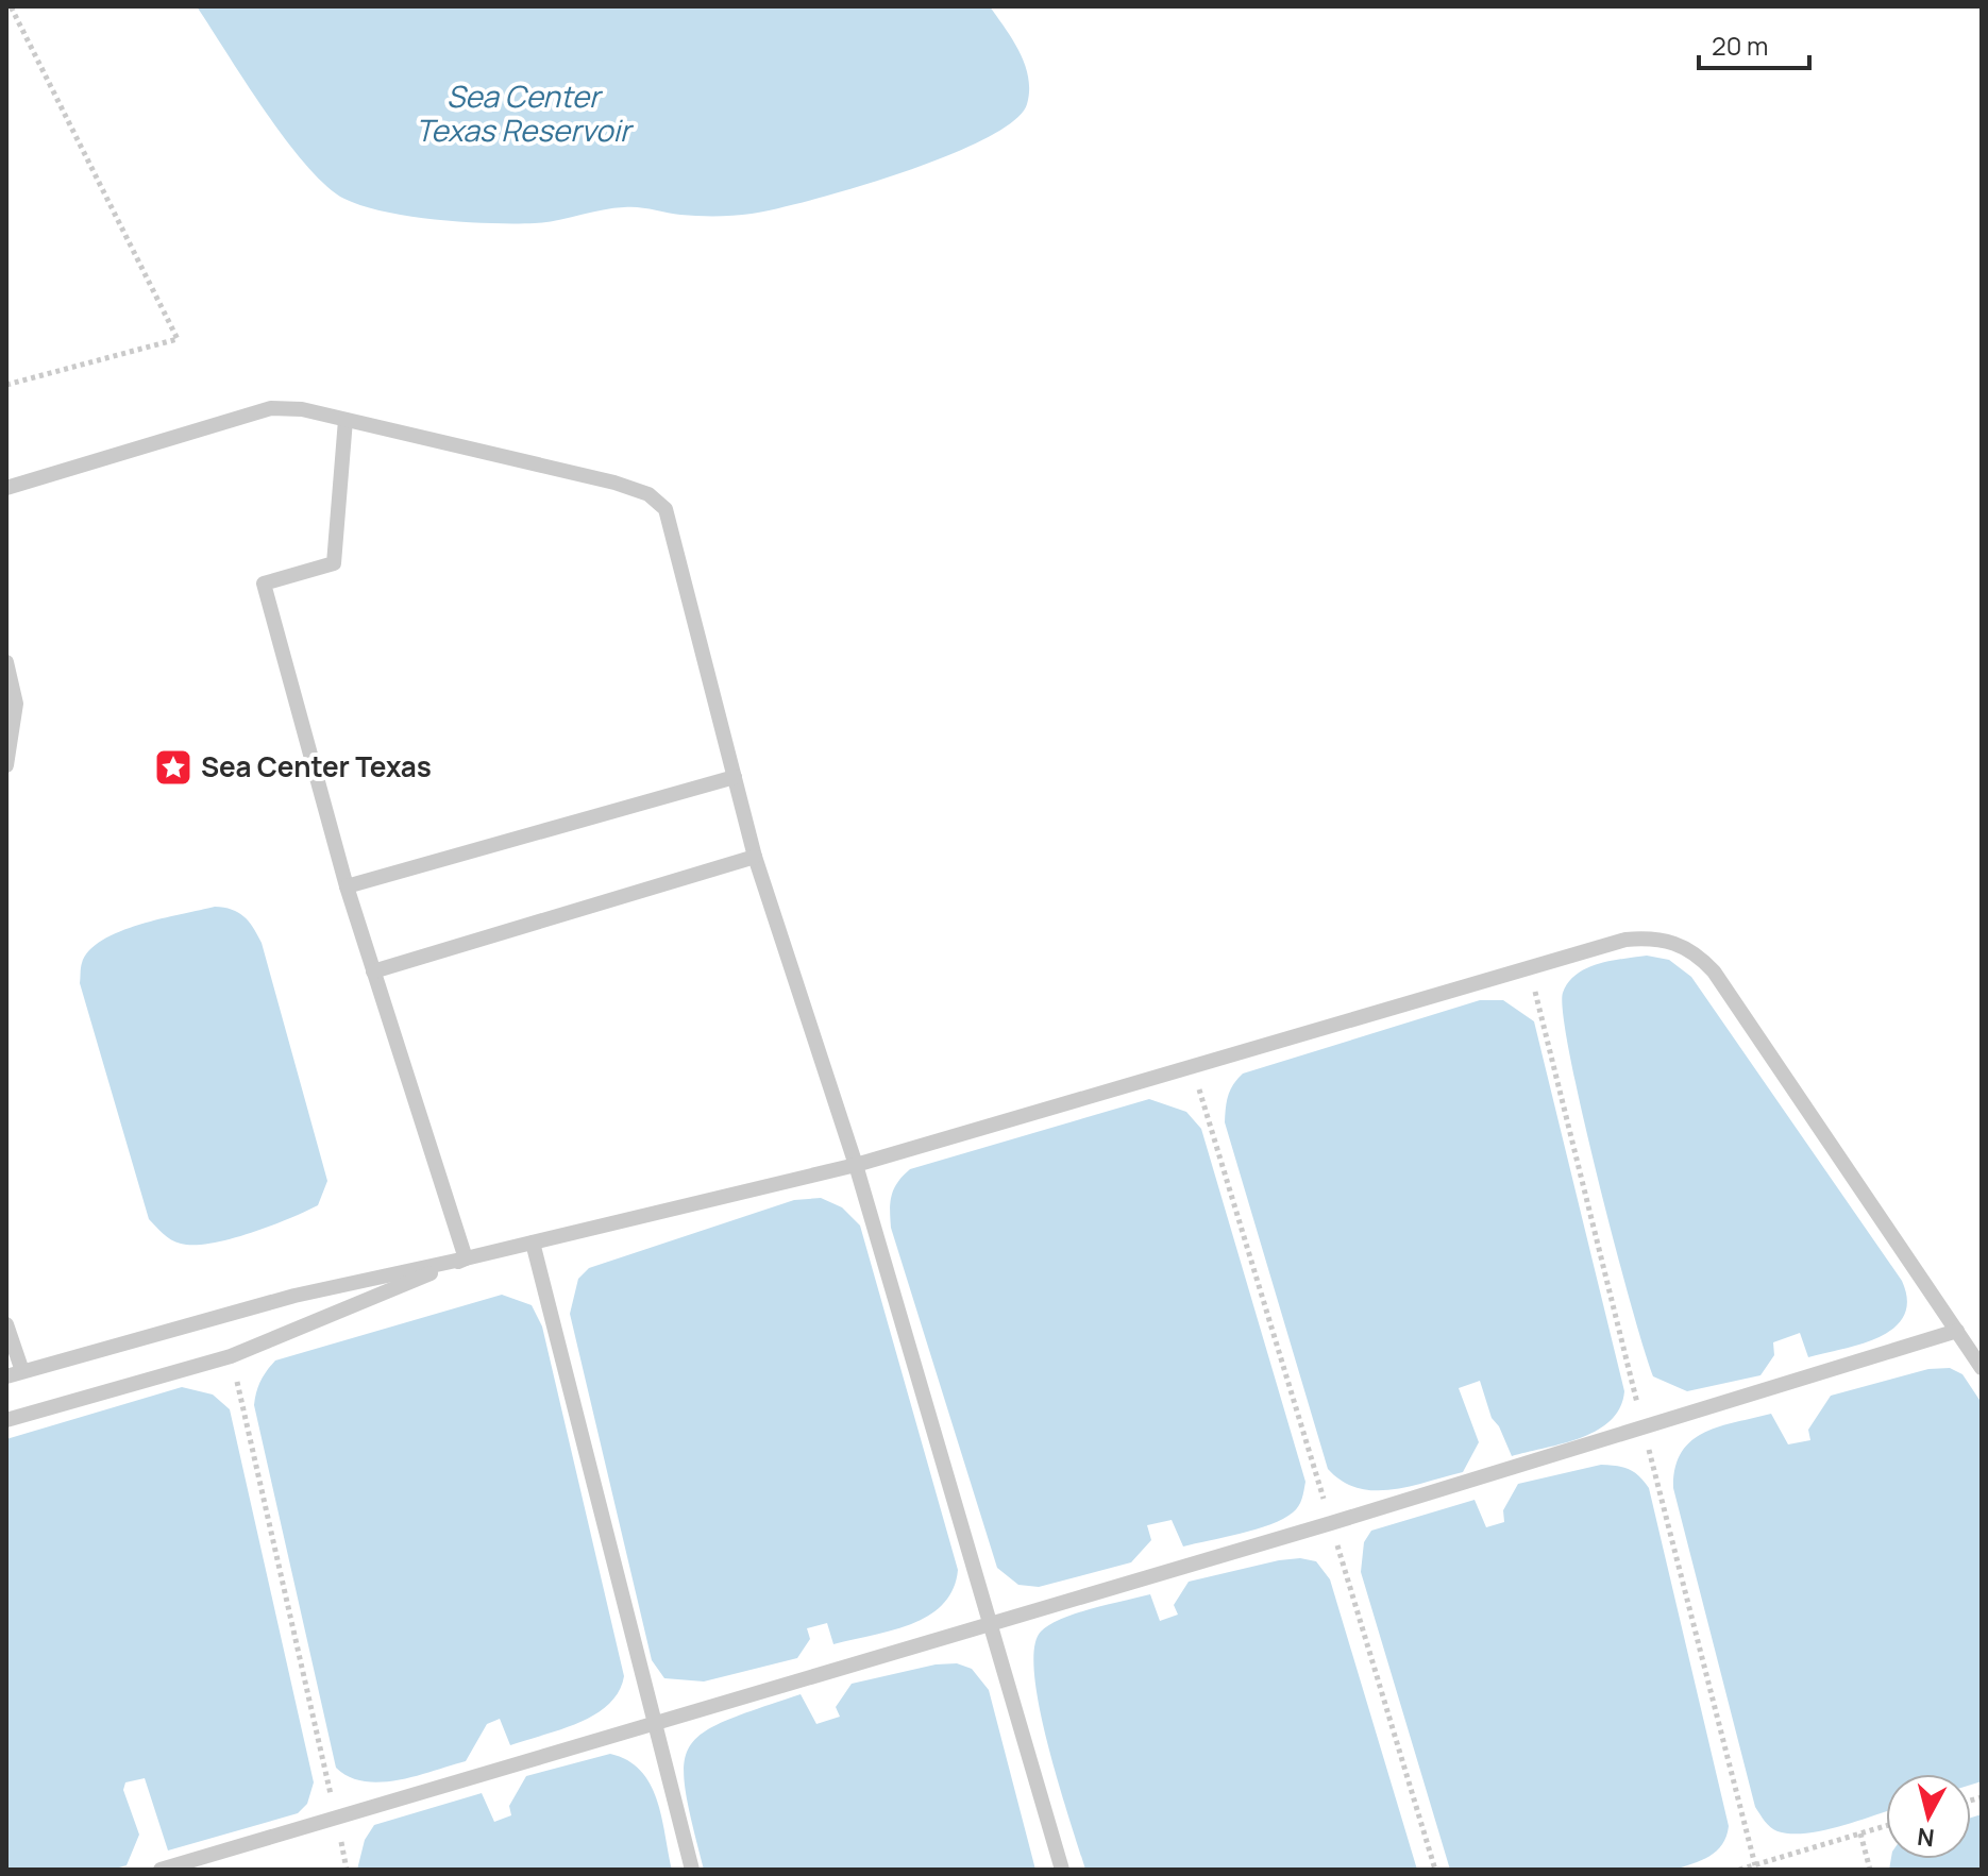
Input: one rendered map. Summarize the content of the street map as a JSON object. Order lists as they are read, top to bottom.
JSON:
{
  "water": ["Sea Center Texas Reservoir"],
  "places": {
    "place": ["Sea Center Texas"]
  },
  "scale_bar": "20 m",
  "north": "bottom"
}
